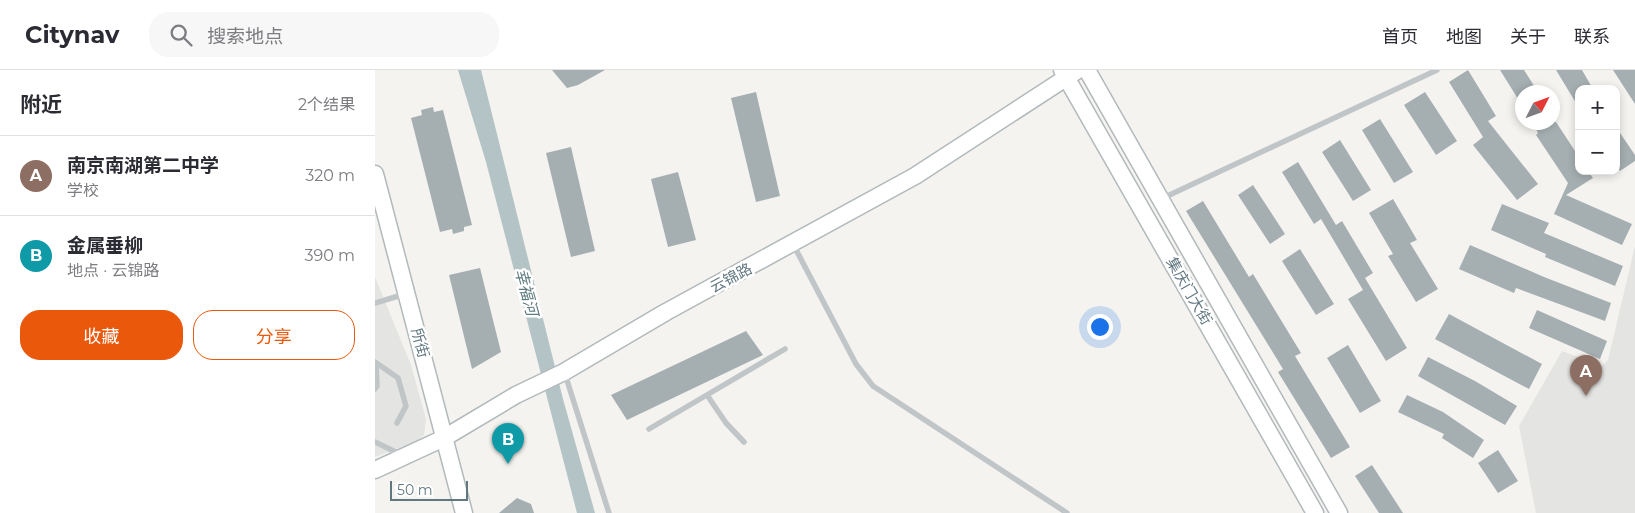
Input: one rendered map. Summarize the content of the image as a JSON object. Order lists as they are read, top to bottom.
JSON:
{
  "streets": {
    "street": ["云锦路", "集庆门大街", "所街"]
  },
  "crossings": [
    ["云锦路", "集庆门大街"],
    ["云锦路", "所街"]
  ],
  "water": ["幸福河"],
  "scale_bar": "50 m",
  "north": "top right",
  "page": {
    "header": "Citynav",
    "search": "搜索地点",
    "nav": [
      "首页",
      "地图",
      "关于",
      "联系"
    ],
    "heading": ["附近", "2个结果"],
    "map_buttons": ["+", "−"],
    "list": [
      {
        "mark": "A",
        "name": "南京南湖第二中学",
        "note": "学校",
        "value": "320 m"
      },
      {
        "mark": "B",
        "name": "金属垂柳",
        "note": "地点 · 云锦路",
        "value": "390 m"
      }
    ],
    "buttons": ["收藏", "分享"],
    "pins": ["A", "B"],
    "scale": "50 m"
  }
}
